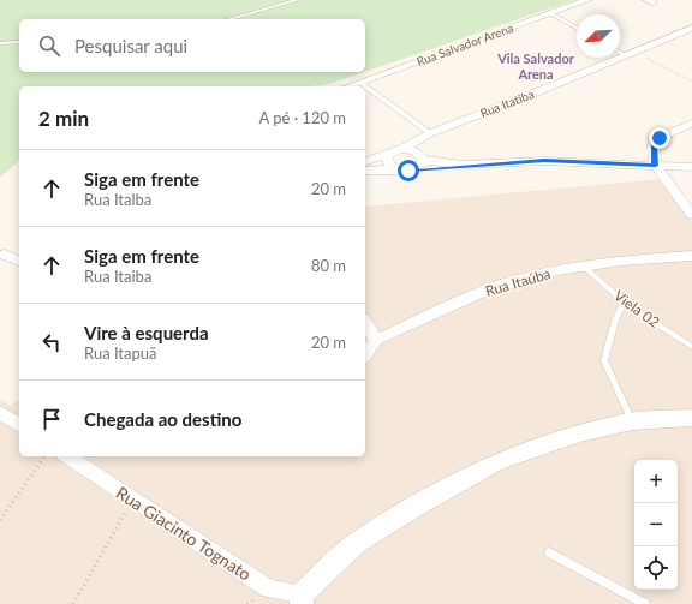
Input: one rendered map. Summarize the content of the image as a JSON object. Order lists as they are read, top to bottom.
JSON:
{
  "streets": {
    "street": [
      "Rua Salvador Arena",
      "Rua Itatiba",
      "Rua Itaúba",
      "Rua Giacinto Tognato"
    ],
    "lane": ["Viela 02"]
  },
  "crossings": [
    ["Rua Itaúba", "Viela 02"]
  ],
  "districts": ["Vila Salvador Arena"],
  "north": "bottom left",
  "page": {
    "search": "Pesquisar aqui",
    "heading": ["2 min", "A pé · 120 m"],
    "list": [
      ["Siga em frente", "Rua Italba", "20 m"],
      ["Siga em frente", "Rua Itaiba", "80 m"],
      ["Vire à esquerda", "Rua Itapuã", "20 m"],
      "Chegada ao destino"
    ],
    "map_buttons": ["+", "−"]
  }
}
